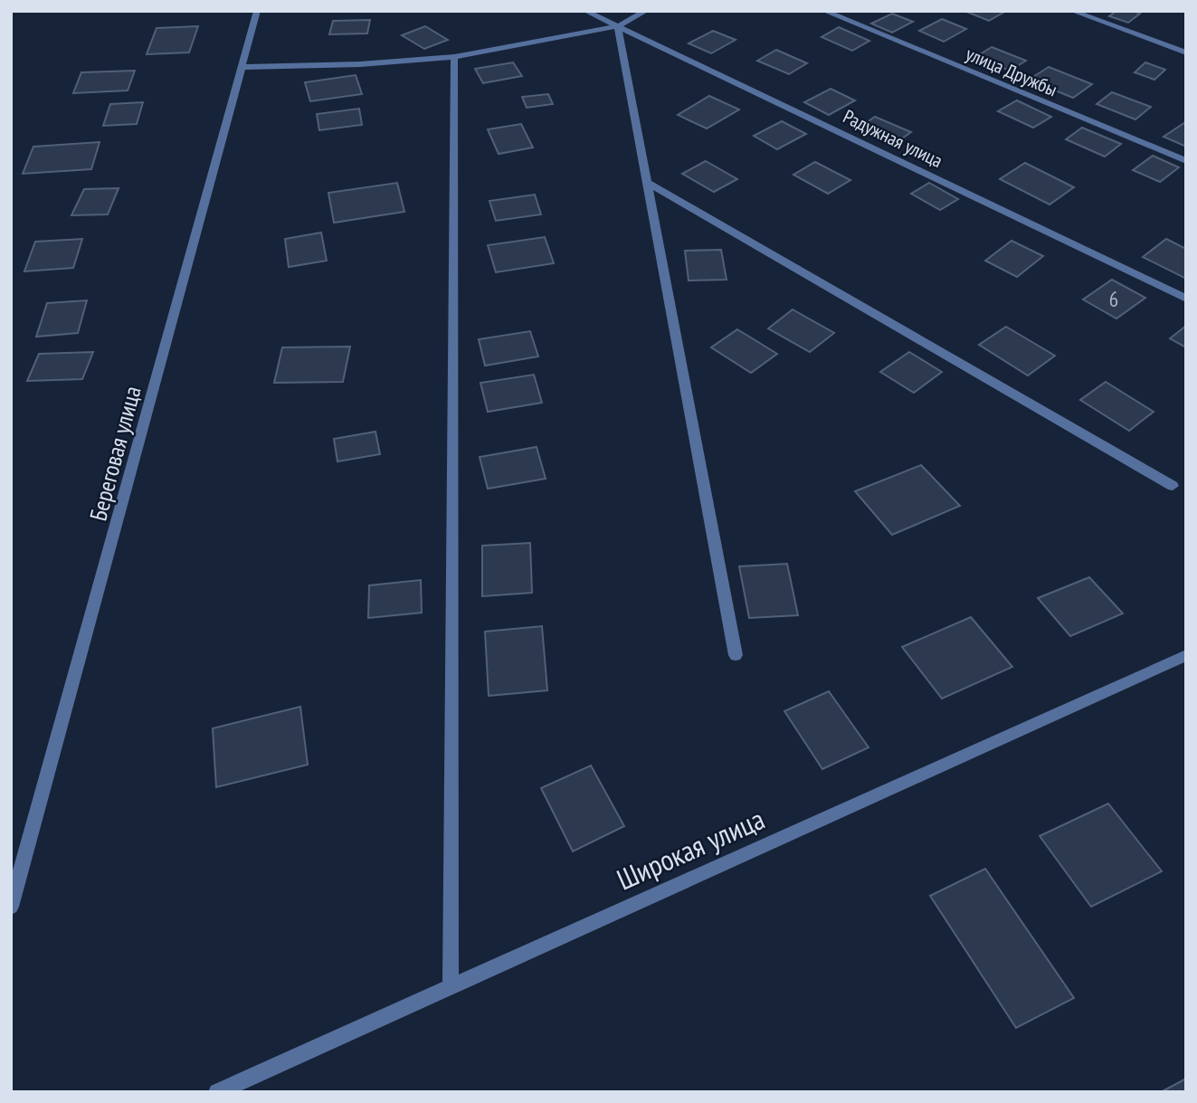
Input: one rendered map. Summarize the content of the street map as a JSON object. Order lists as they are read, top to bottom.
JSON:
{
  "streets": {
    "street": [
      "улица Дружбы",
      "Радужная улица",
      "Береговая улица",
      "Широкая улица"
    ]
  },
  "house_numbers": ["6"]
}
